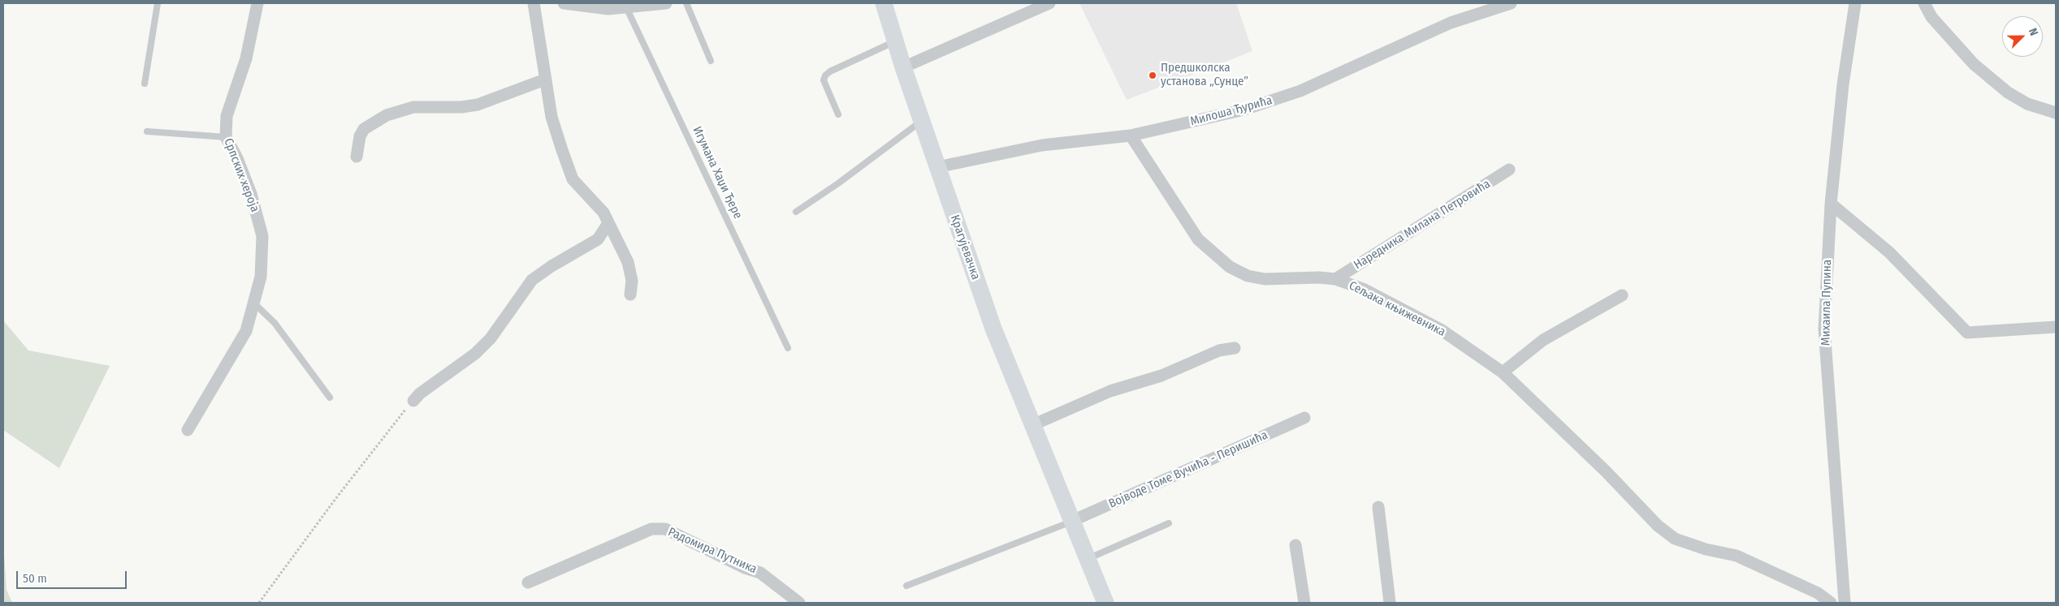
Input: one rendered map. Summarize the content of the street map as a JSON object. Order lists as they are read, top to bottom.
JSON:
{
  "streets": {
    "main road": ["Крагујевачка"],
    "street": [
      "Милоша Ђурића",
      "Српских хероја",
      "Наредника Милана Петровића",
      "Михаила Пупина",
      "Сељака књижевника",
      "Војводе Томе Вучића - Перишића",
      "Радомира Путника"
    ],
    "lane": ["Игумана Хаџи Ђере"]
  },
  "crossings": [
    ["Милоша Ђурића", "Крагујевачка"],
    ["Милоша Ђурића", "Сељака књижевника"],
    ["Наредника Милана Петровића", "Сељака књижевника"],
    ["Крагујевачка", "Војводе Томе Вучића - Перишића"]
  ],
  "places": ["Предшколска установа „Сунце”"],
  "scale_bar": "50 m",
  "north": "top right"
}
